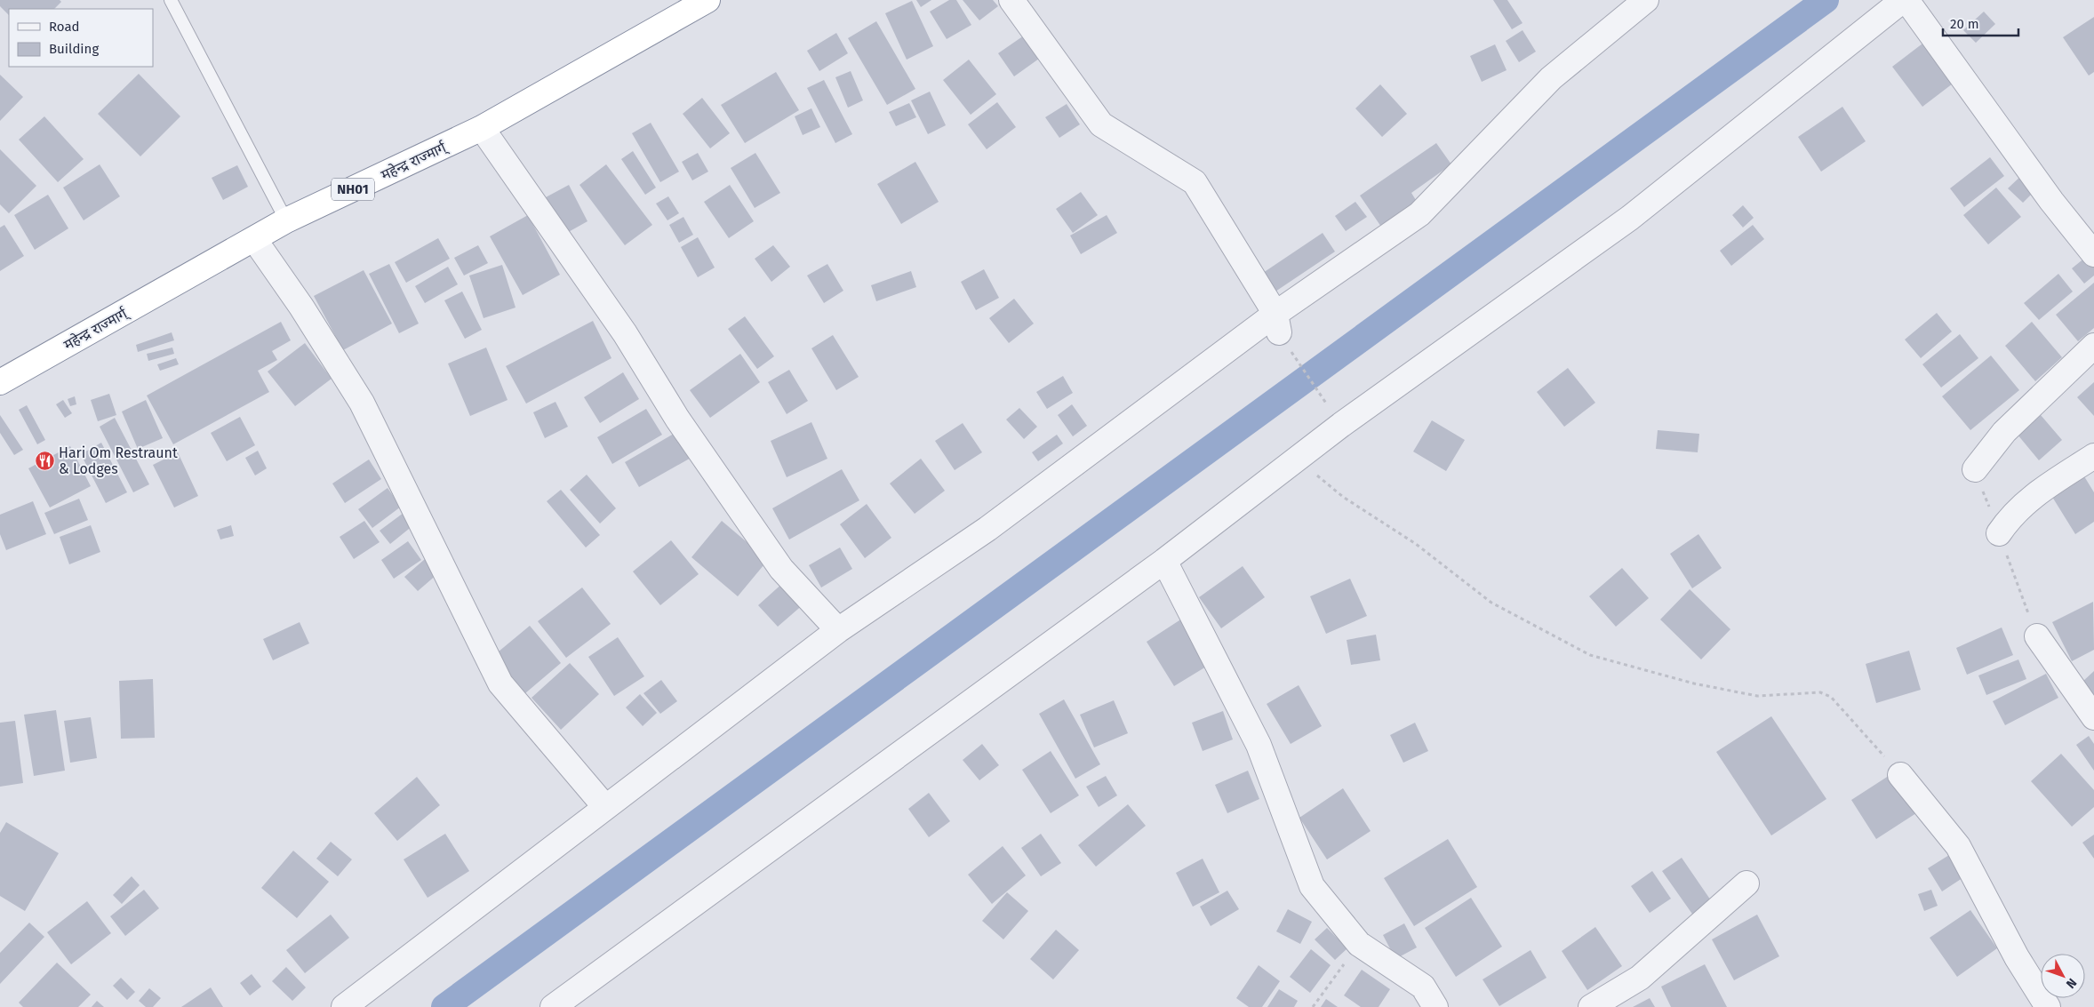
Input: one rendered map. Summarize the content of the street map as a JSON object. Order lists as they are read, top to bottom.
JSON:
{
  "streets": {
    "highway": ["महेन्द्र राज्मार्ग्", "NH01"]
  },
  "places": {
    "restaurant": ["Hari Om Restraunt & Lodges"]
  },
  "legend": ["Road", "Building"],
  "scale_bar": "20 m",
  "north": "bottom right"
}
